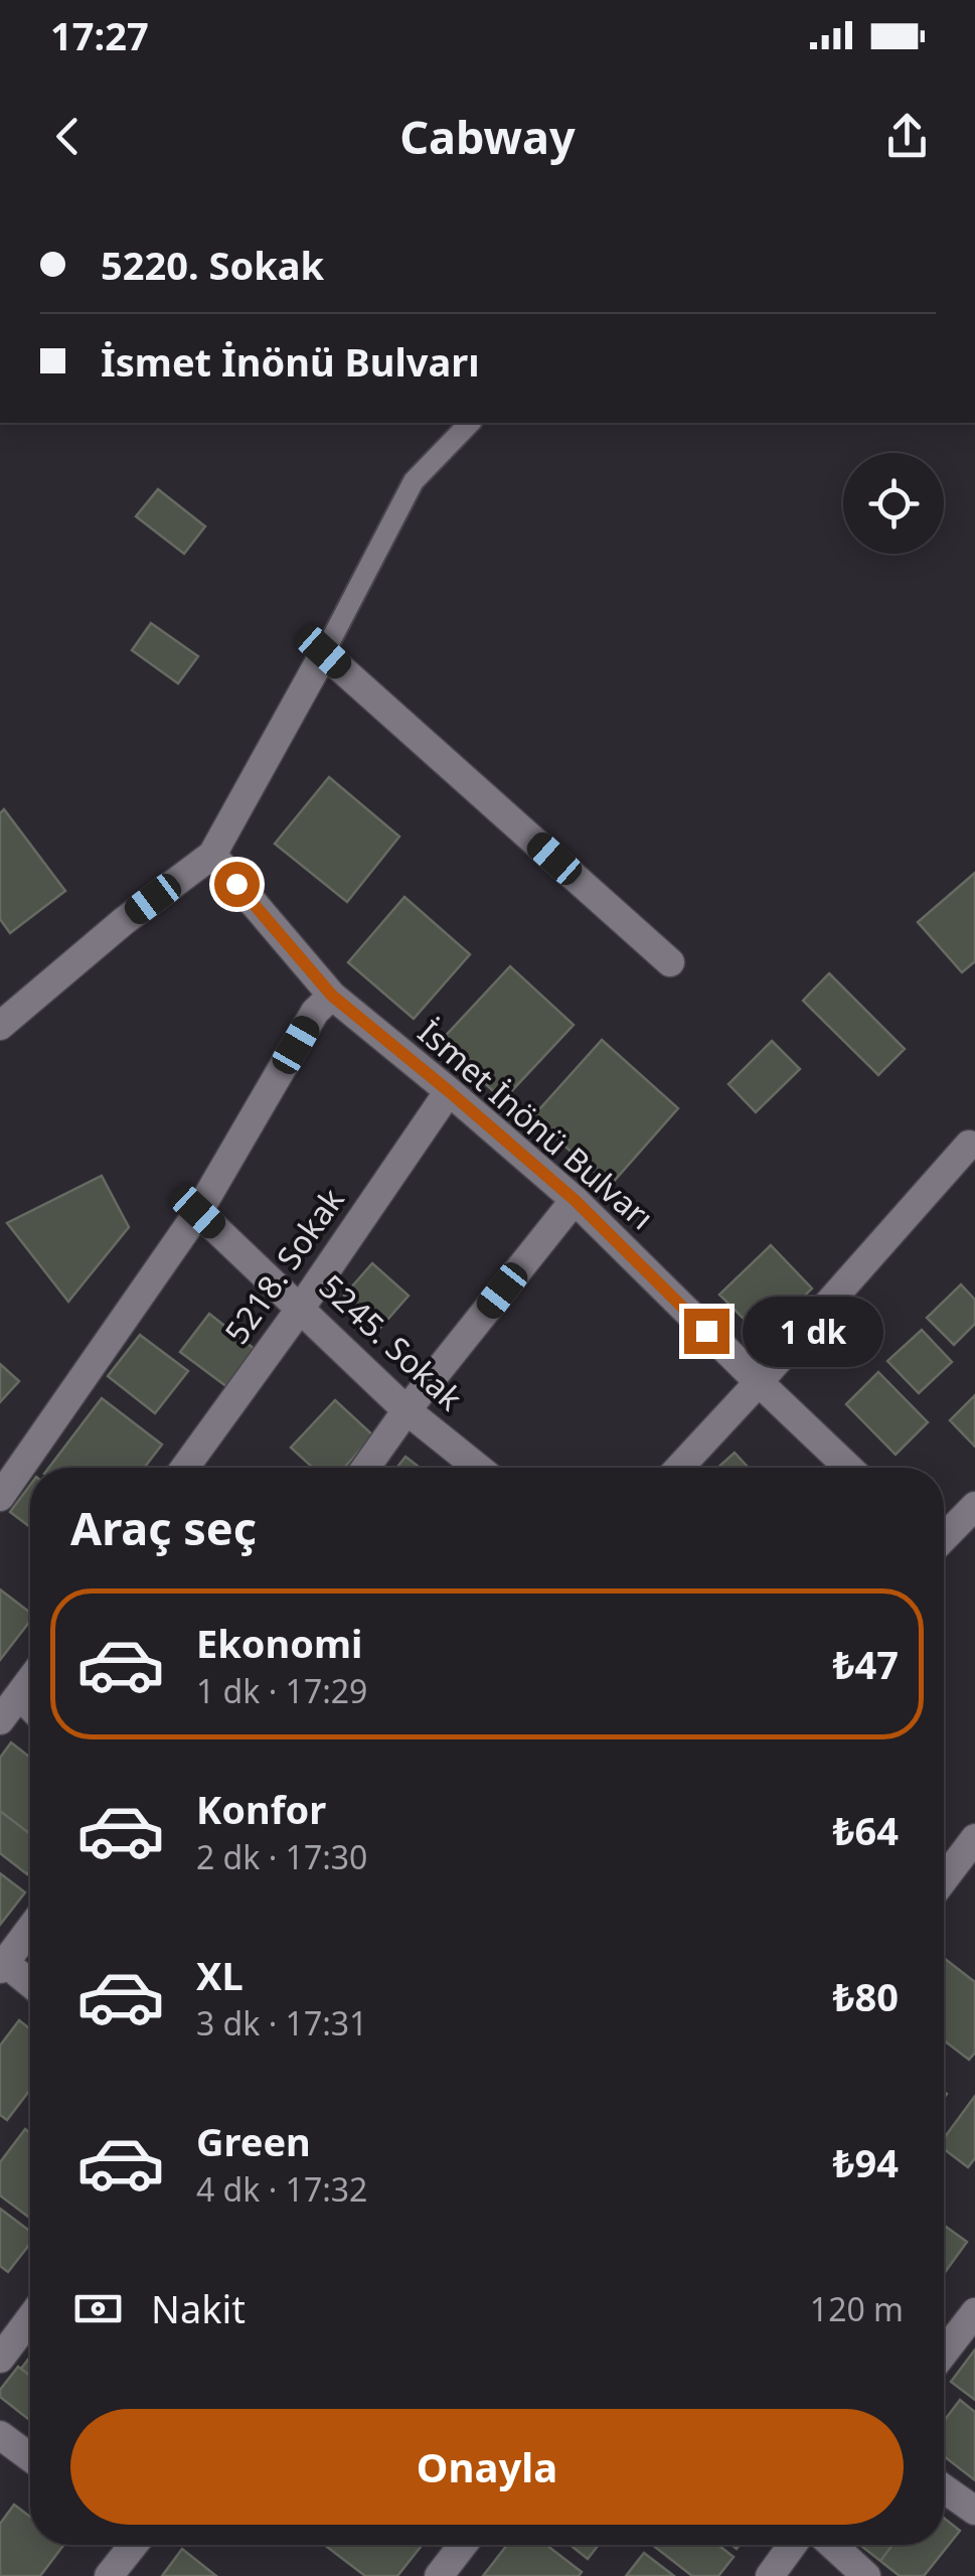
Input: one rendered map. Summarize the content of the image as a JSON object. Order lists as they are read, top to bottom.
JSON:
{
  "streets": {
    "street": ["İsmet İnönü Bulvarı", "5218. Sokak", "5245. Sokak"]
  },
  "crossings": [
    ["İsmet İnönü Bulvarı", "5218. Sokak"],
    ["5218. Sokak", "5245. Sokak"]
  ],
  "page": {
    "status": "17:27",
    "header": "Cabway",
    "banner": ["5220. Sokak", "İsmet İnönü Bulvarı"],
    "bubble": "1 dk",
    "heading": "Araç seç",
    "list": [
      {
        "name": "Ekonomi",
        "note": "1 dk · 17:29",
        "value": "₺47"
      },
      {
        "name": "Konfor",
        "note": "2 dk · 17:30",
        "value": "₺64"
      },
      {
        "name": "XL",
        "note": "3 dk · 17:31",
        "value": "₺80"
      },
      {
        "name": "Green",
        "note": "4 dk · 17:32",
        "value": "₺94"
      }
    ],
    "pay": ["Nakit", "120 m"],
    "buttons": "Onayla"
  }
}
